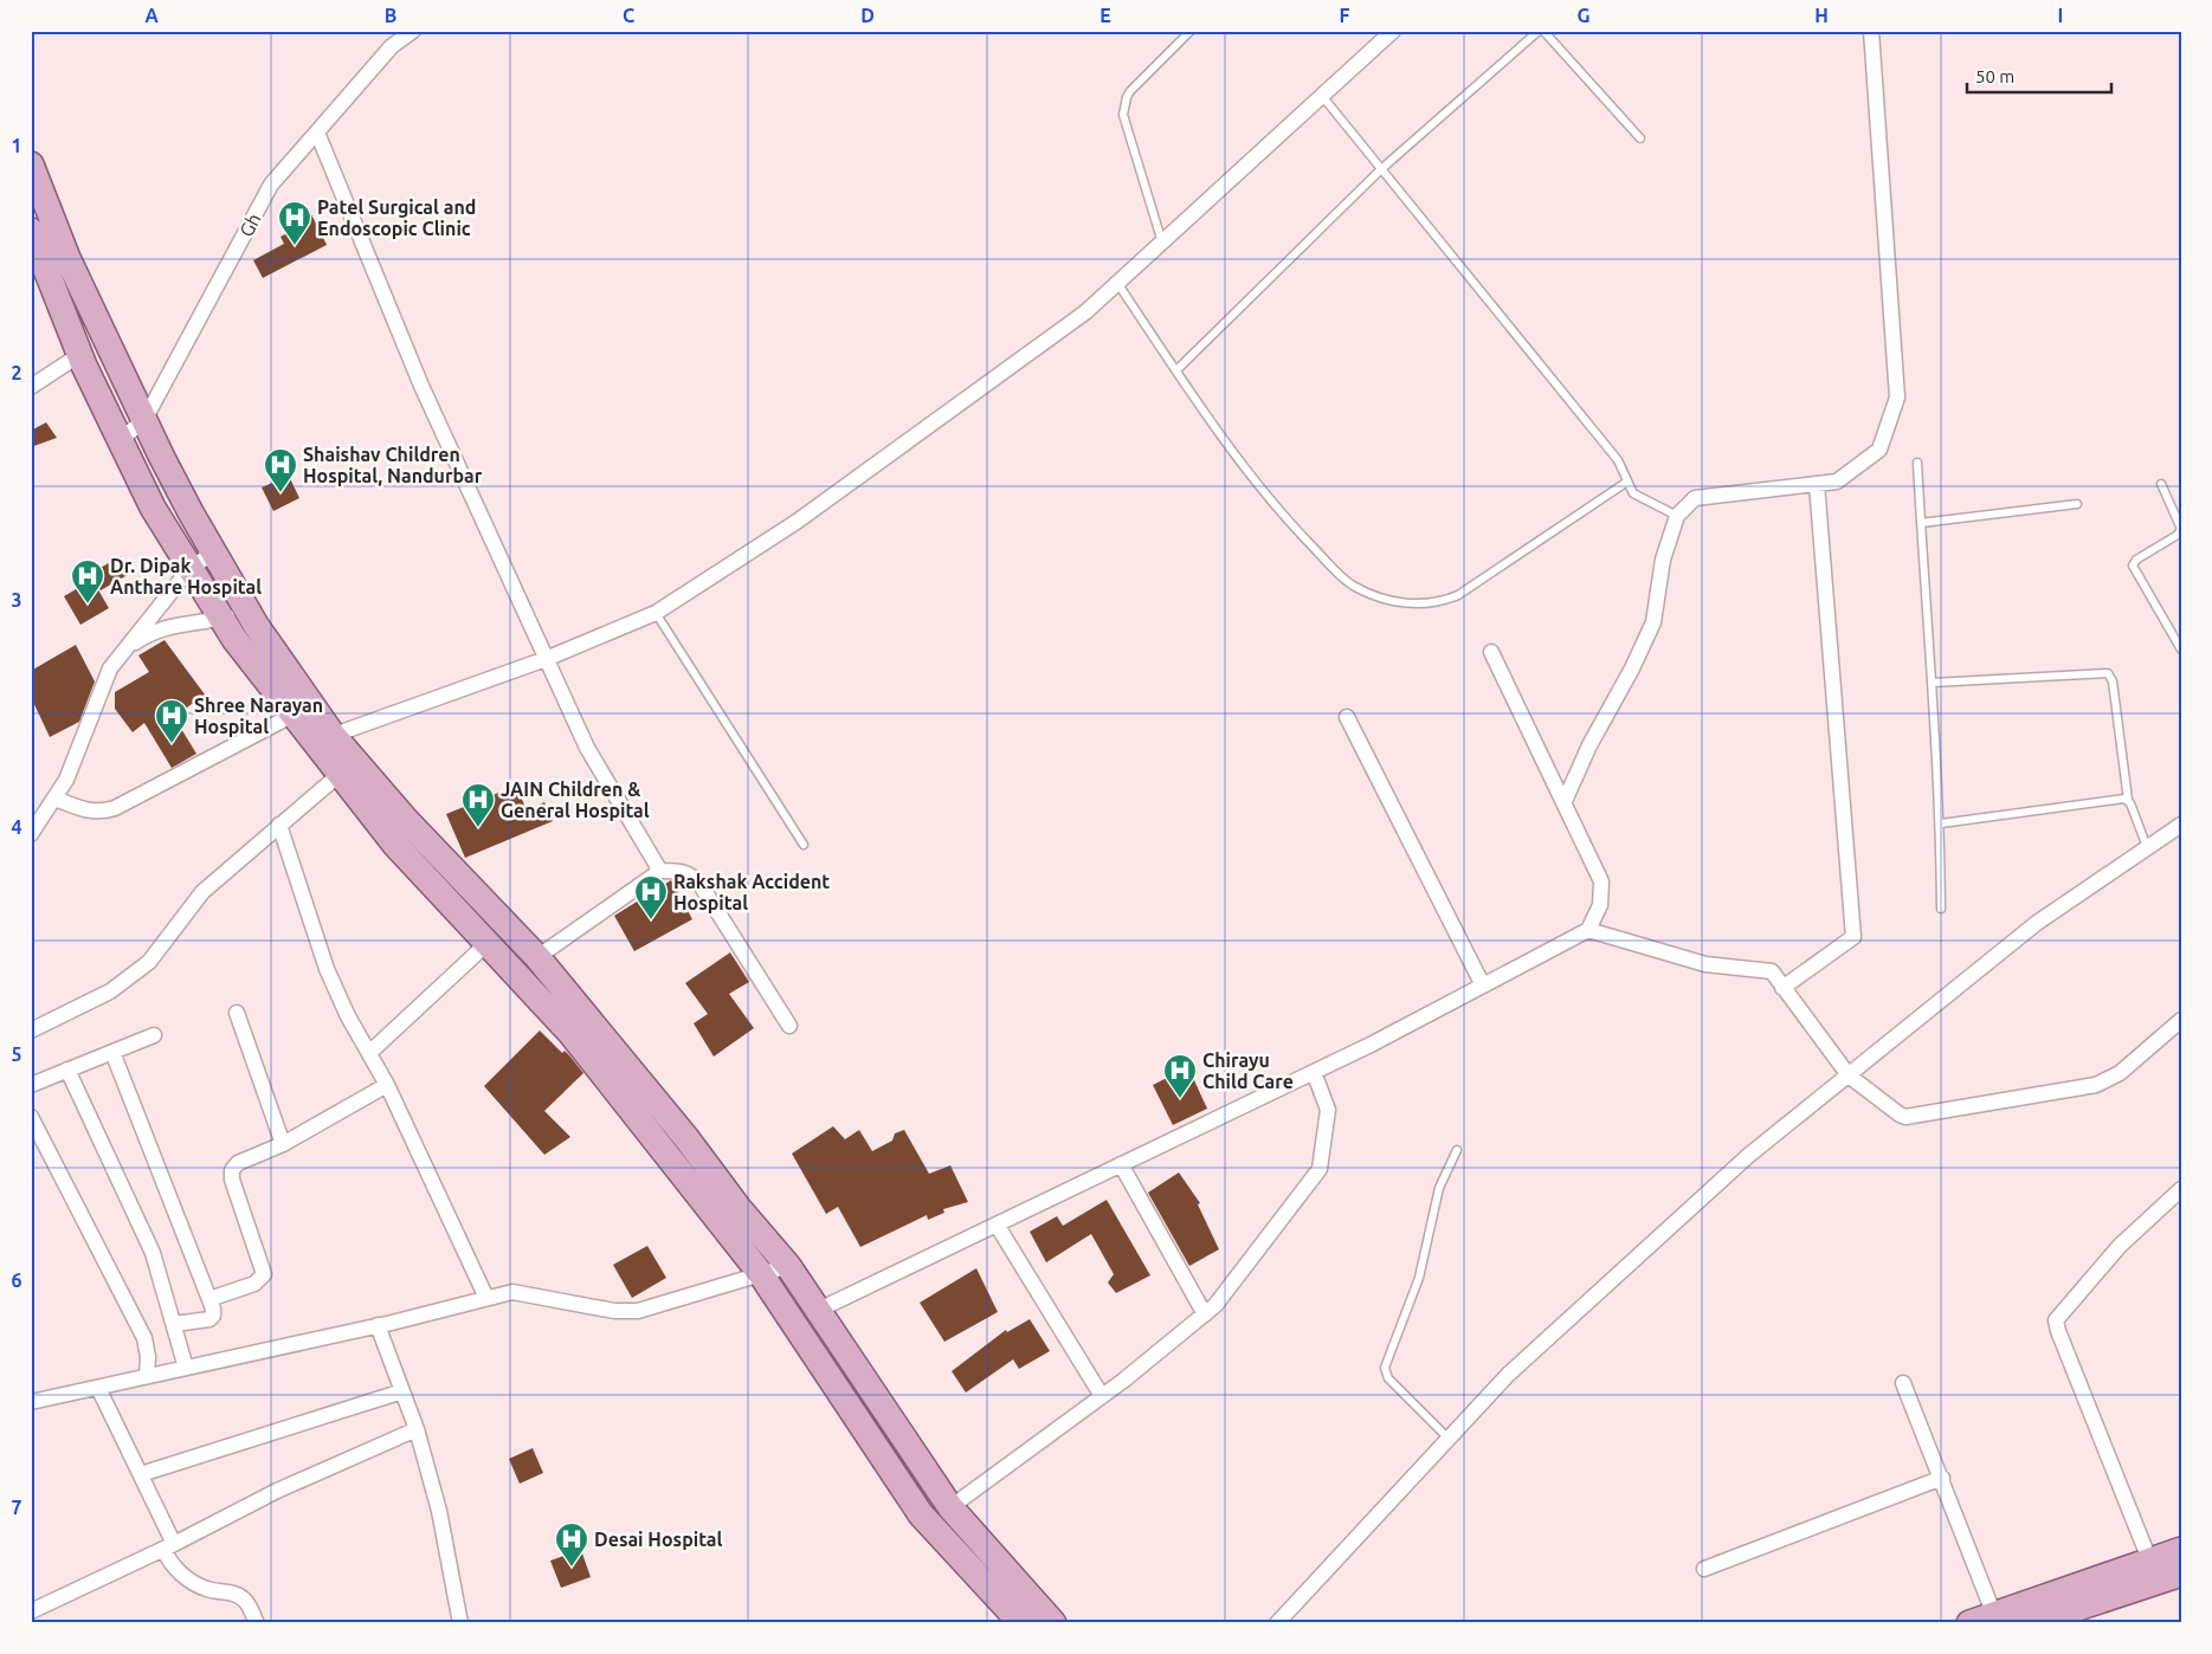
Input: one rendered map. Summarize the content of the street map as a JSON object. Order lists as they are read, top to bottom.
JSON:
{
  "streets": {
    "street": ["Gh"]
  },
  "places": {
    "hospital": [
      "Patel Surgical and Endoscopic Clinic",
      "Shaishav Children Hospital, Nandurbar",
      "Dr. Dipak Anthare Hospital",
      "Shree Narayan Hospital",
      "JAIN Children & General Hospital",
      "Rakshak Accident Hospital",
      "Chirayu Child Care",
      "Desai Hospital"
    ]
  },
  "scale_bar": "50 m",
  "grid": {
    "columns": [
      "A",
      "B",
      "C",
      "D",
      "E",
      "F",
      "G",
      "H",
      "I"
    ],
    "rows": [
      "1",
      "2",
      "3",
      "4",
      "5",
      "6",
      "7"
    ]
  }
}
